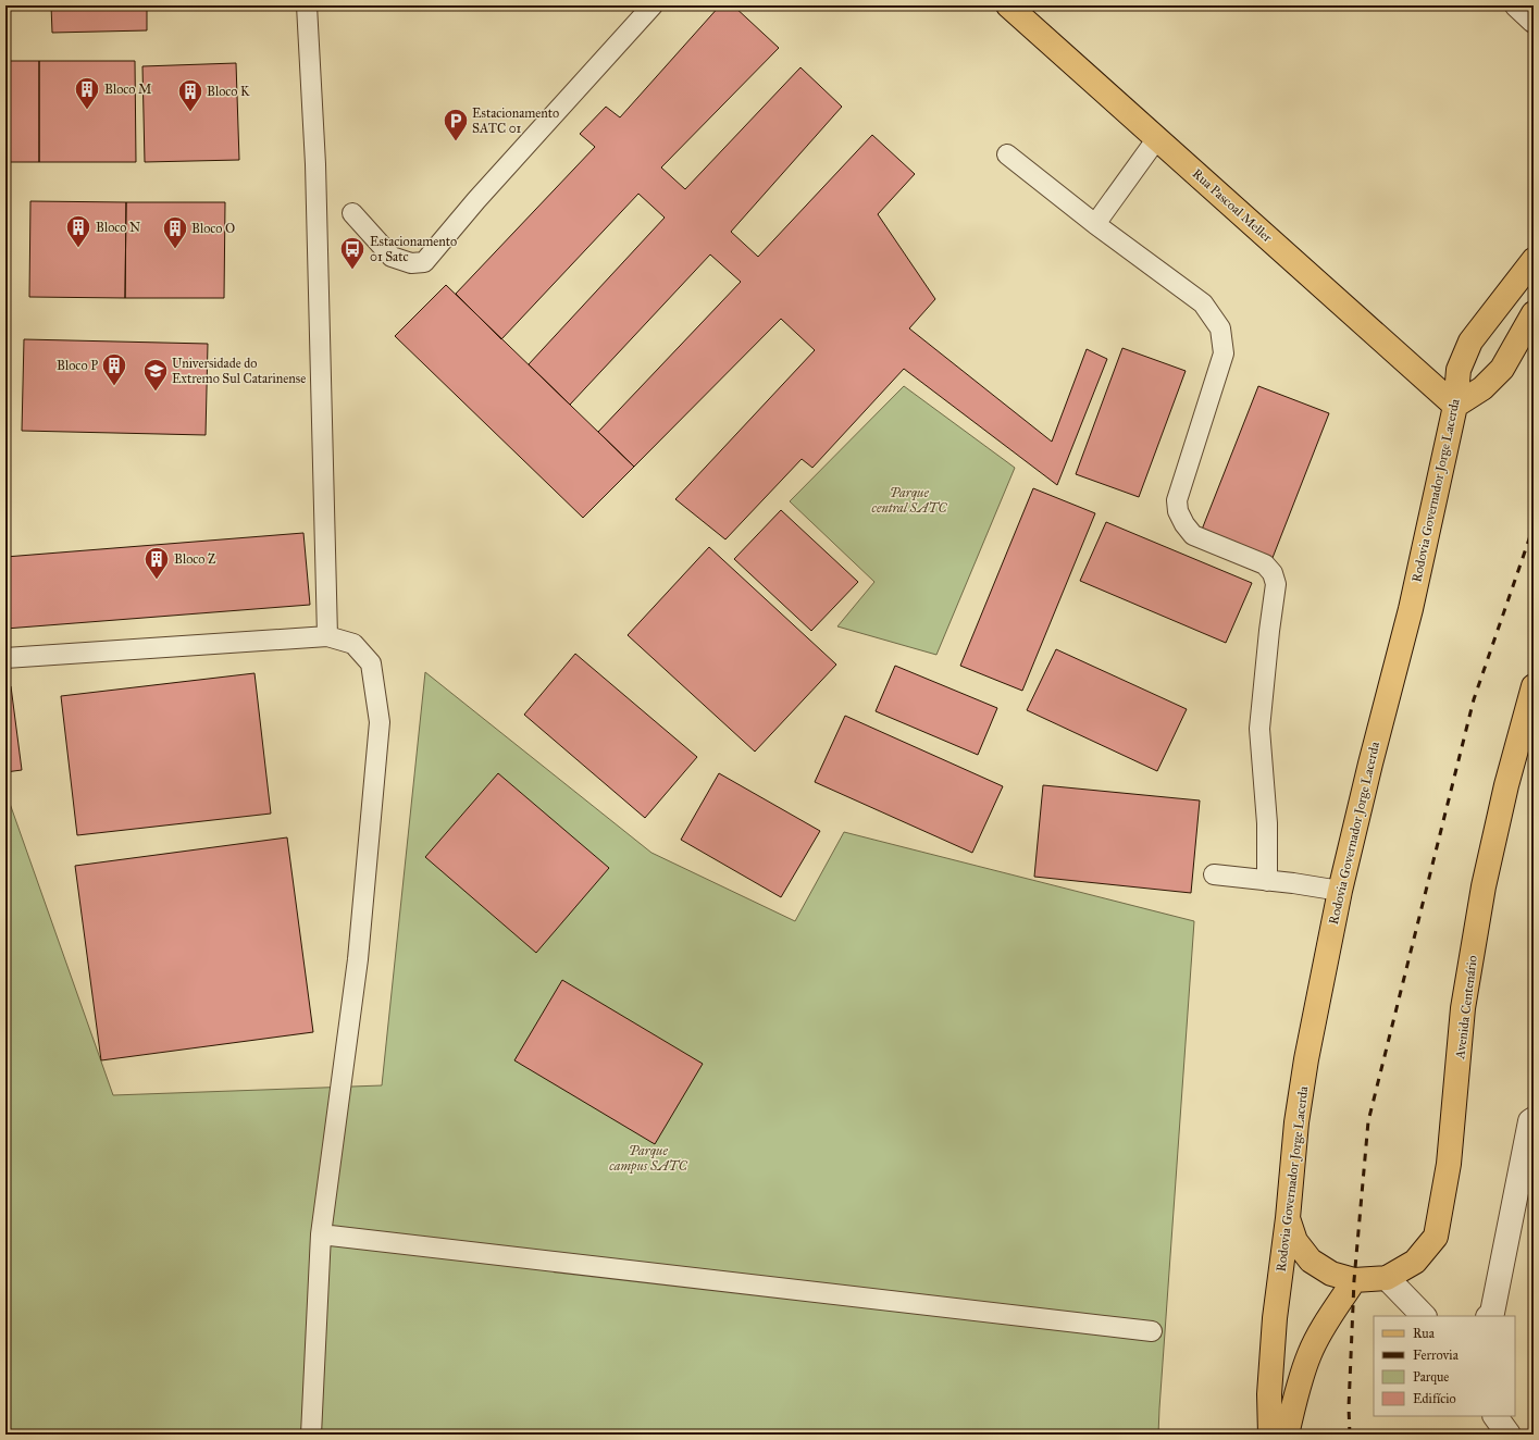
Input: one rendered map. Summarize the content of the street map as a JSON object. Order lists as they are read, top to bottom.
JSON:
{
  "streets": {
    "main road": ["Rua Pascoal Meller", "Rodovia Governador Jorge Lacerda", "Avenida Centenário"]
  },
  "crossings": [
    ["Rua Pascoal Meller", "Rodovia Governador Jorge Lacerda"],
    ["Rodovia Governador Jorge Lacerda", "Avenida Centenário"]
  ],
  "parks": ["Parque central SATC", "Parque campus SATC"],
  "places": {
    "building": [
      "Bloco M",
      "Bloco K",
      "Bloco N",
      "Bloco O",
      "Bloco P",
      "Bloco Z"
    ],
    "parking": ["Estacionamento SATC 01"],
    "bus stop": ["Estacionamento 01 Satc"],
    "school or university": ["Universidade do Extremo Sul Catarinense"]
  },
  "legend": [
    "Rua",
    "Ferrovia",
    "Parque",
    "Edifício"
  ]
}
